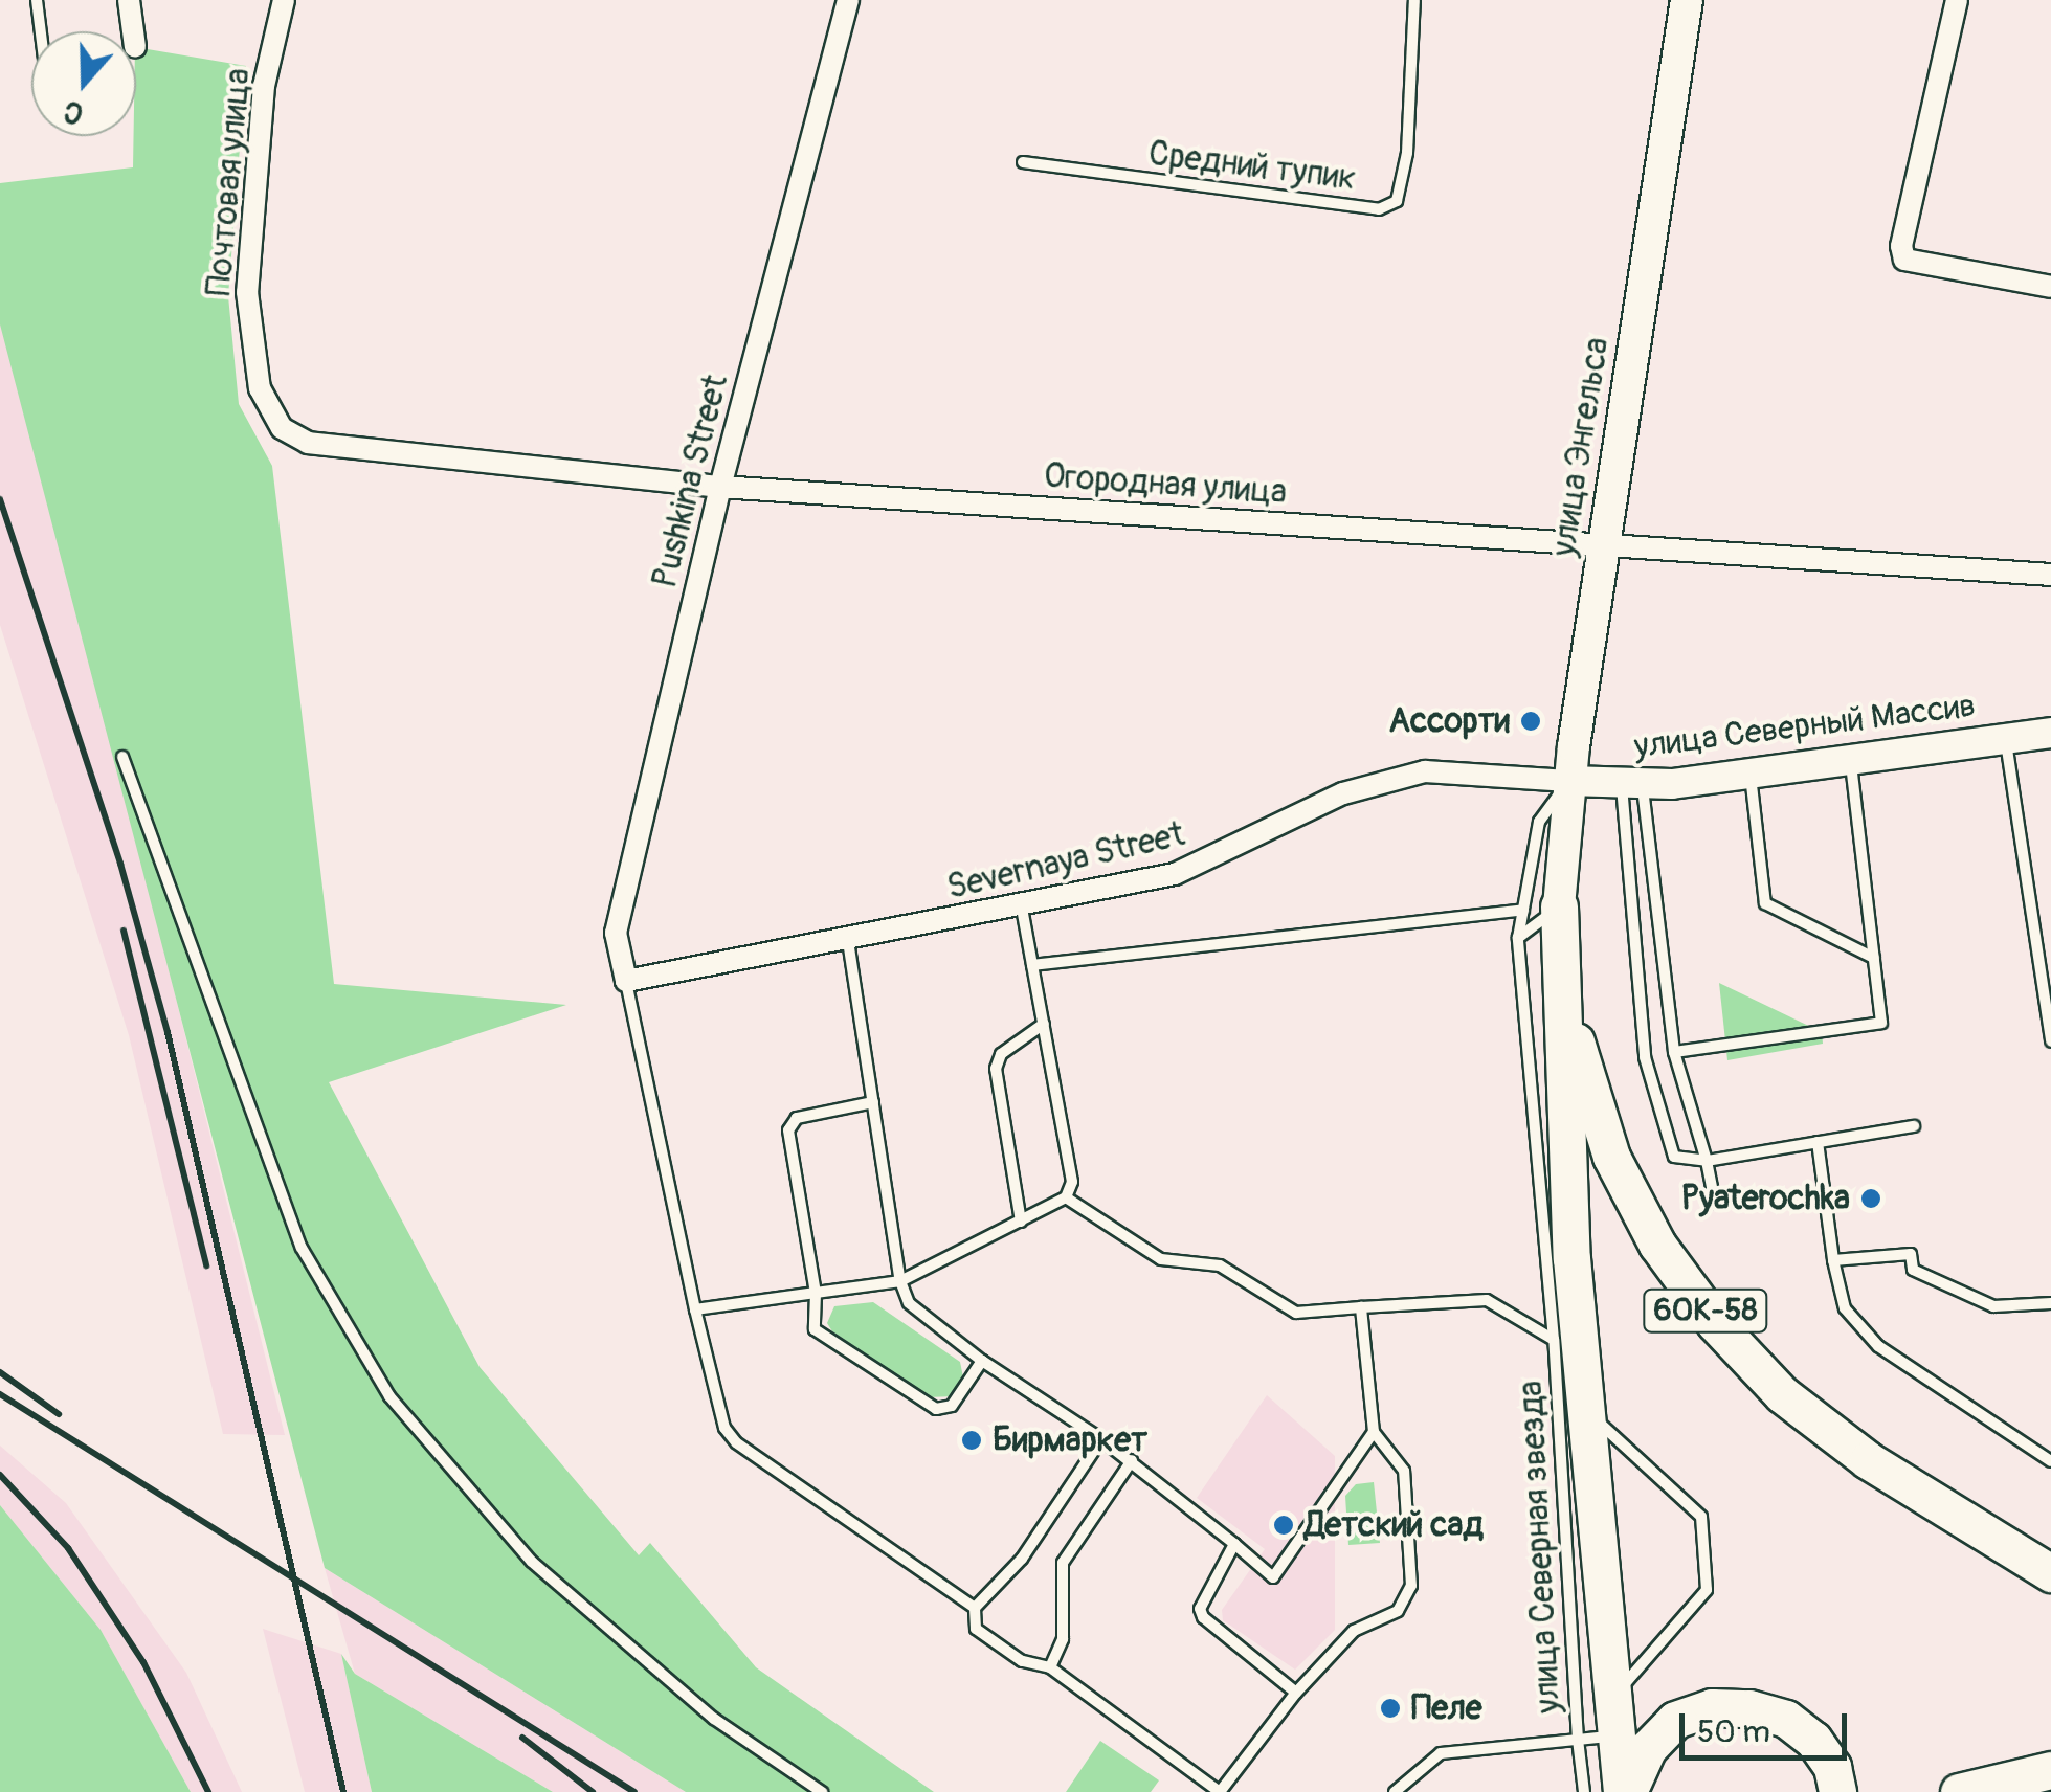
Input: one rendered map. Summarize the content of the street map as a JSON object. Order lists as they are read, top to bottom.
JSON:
{
  "streets": {
    "highway": ["60К-58"],
    "main road": ["улица Энгельса"],
    "street": [
      "Почтовая улица",
      "Pushkina Street",
      "Огородная улица",
      "улица Северный Массив",
      "Severnaya Street"
    ],
    "lane": ["Средний тупик", "улица Северная звезда"]
  },
  "crossings": [
    ["Почтовая улица", "Огородная улица"],
    ["улица Энгельса", "Огородная улица"],
    ["улица Энгельса", "улица Северный Массив"],
    ["улица Энгельса", "Severnaya Street"],
    ["улица Энгельса", "60К-58"],
    ["улица Энгельса", "улица Северная звезда"],
    ["Pushkina Street", "Огородная улица"],
    ["Pushkina Street", "Severnaya Street"],
    ["улица Северный Массив", "Severnaya Street"],
    ["60К-58", "улица Северная звезда"]
  ],
  "places": [
    "Ассорти",
    "Pyaterochka",
    "Бирмаркет",
    "Детский сад",
    "Пеле"
  ],
  "scale_bar": "50 m",
  "north": "bottom"
}
